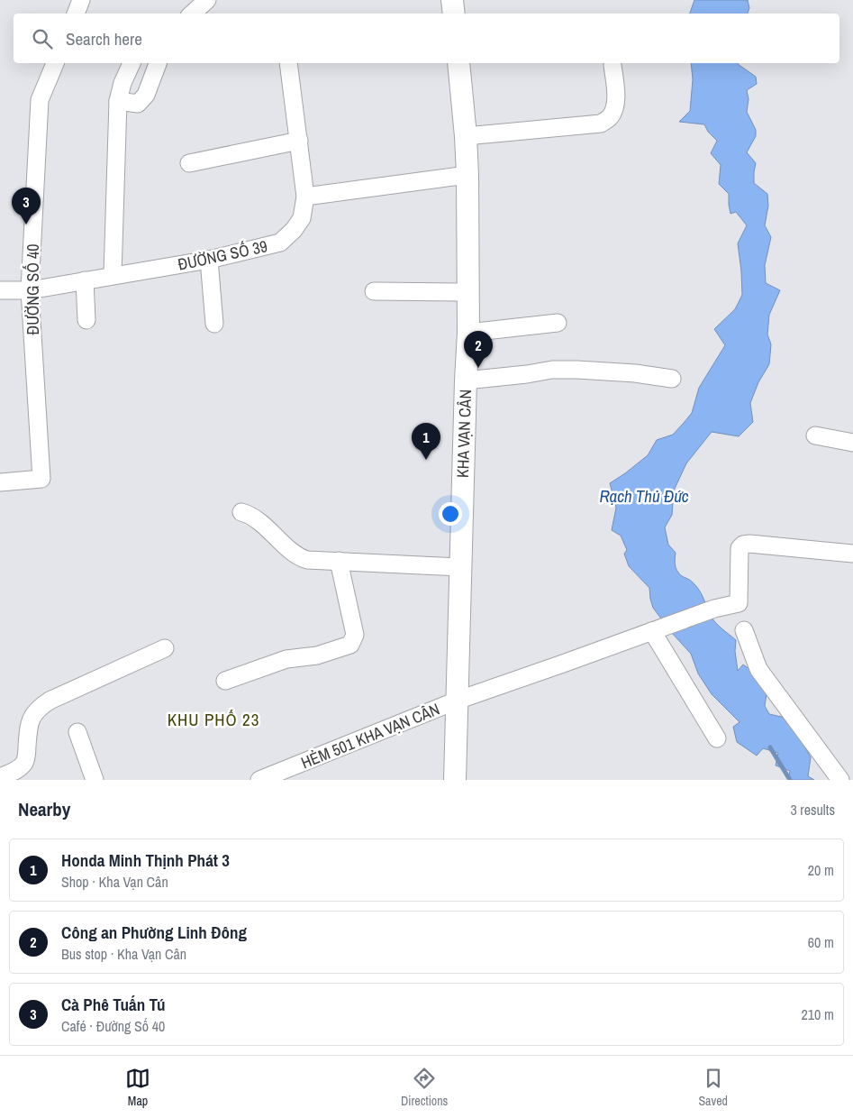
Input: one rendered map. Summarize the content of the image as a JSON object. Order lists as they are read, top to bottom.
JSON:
{
  "streets": {
    "main road": ["KHA VẠN CÂN"],
    "street": ["ĐƯỜNG SỐ 39", "ĐƯỜNG SỐ 40", "HẺM 501 KHA VẠN CÂN"]
  },
  "crossings": [
    ["ĐƯỜNG SỐ 39", "ĐƯỜNG SỐ 40"],
    ["KHA VẠN CÂN", "HẺM 501 KHA VẠN CÂN"]
  ],
  "districts": ["KHU PHỐ 23"],
  "water": ["Rạch Thủ Đức"],
  "page": {
    "search": "Search here",
    "pins": ["3", "2", "1"],
    "heading": ["Nearby", "3 results"],
    "list": [
      {
        "mark": "1",
        "name": "Honda Minh Thịnh Phát 3",
        "note": "Shop · Kha Vạn Cân",
        "value": "20 m"
      },
      {
        "mark": "2",
        "name": "Công an Phường Linh Đông",
        "note": "Bus stop · Kha Vạn Cân",
        "value": "60 m"
      },
      {
        "mark": "3",
        "name": "Cà Phê Tuấn Tú",
        "note": "Café · Đường Số 40",
        "value": "210 m"
      }
    ],
    "nav": ["Map", "Directions", "Saved"]
  }
}
